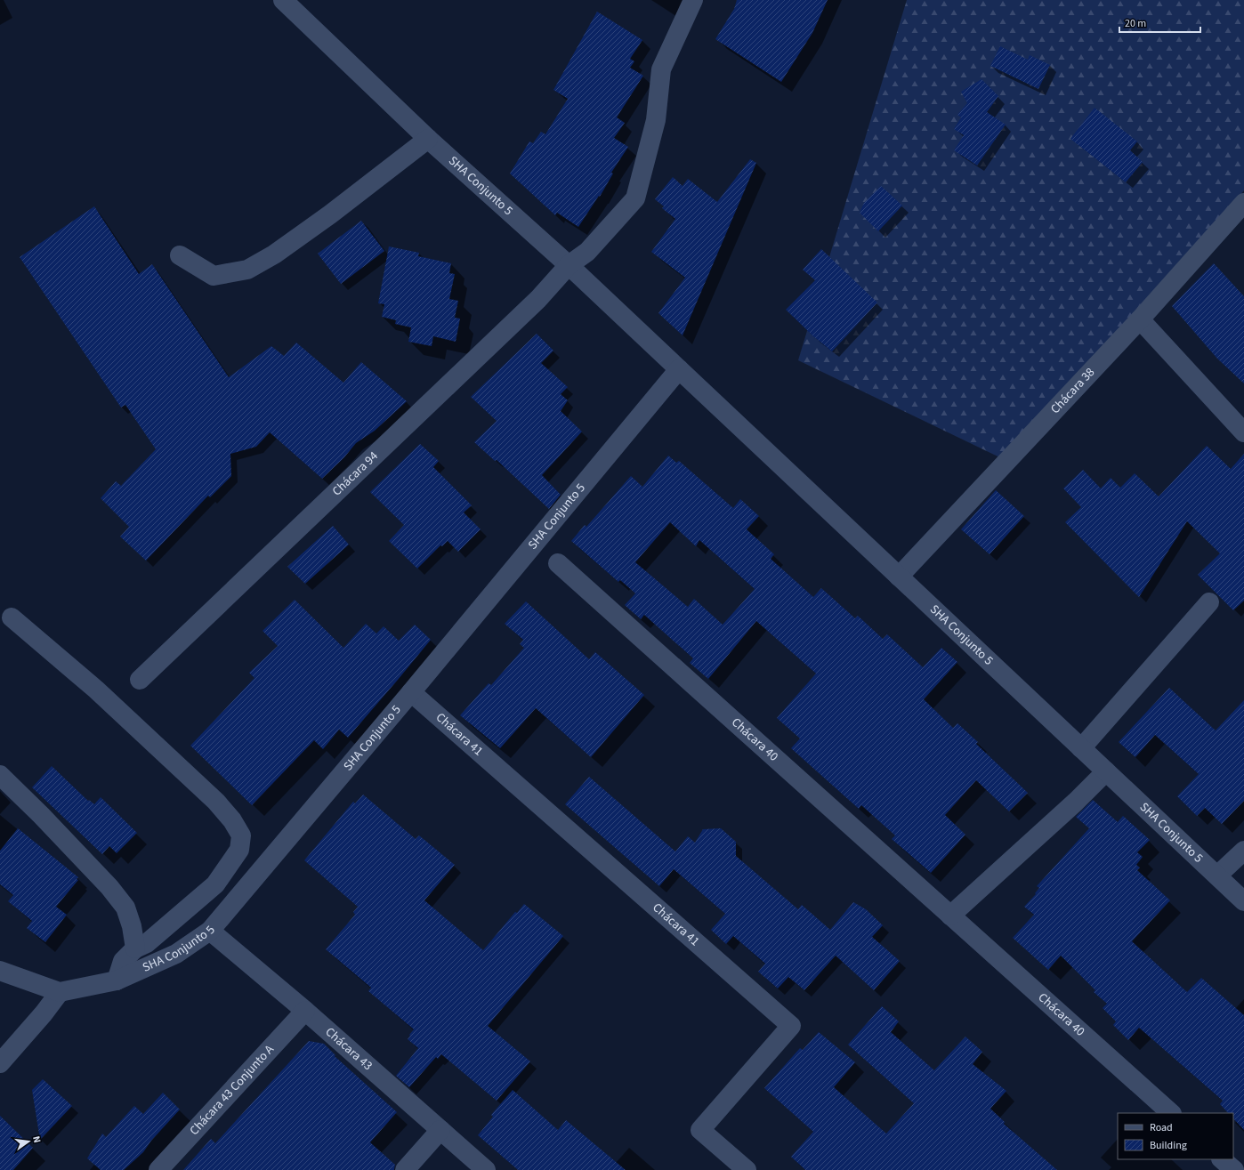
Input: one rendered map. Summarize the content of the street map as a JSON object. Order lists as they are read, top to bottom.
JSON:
{
  "streets": {
    "street": [
      "SHA Conjunto 5",
      "Chácara 38",
      "Chácara 94",
      "Chácara 41",
      "Chácara 40",
      "Chácara 43",
      "Chácara 43 Conjunto A"
    ]
  },
  "crossings": [
    ["SHA Conjunto 5", "Chácara 38"],
    ["SHA Conjunto 5", "Chácara 94"],
    ["SHA Conjunto 5", "Chácara 41"],
    ["SHA Conjunto 5", "Chácara 43"],
    ["Chácara 43", "Chácara 43 Conjunto A"]
  ],
  "legend": ["Road", "Building"],
  "scale_bar": "20 m",
  "north": "right"
}
